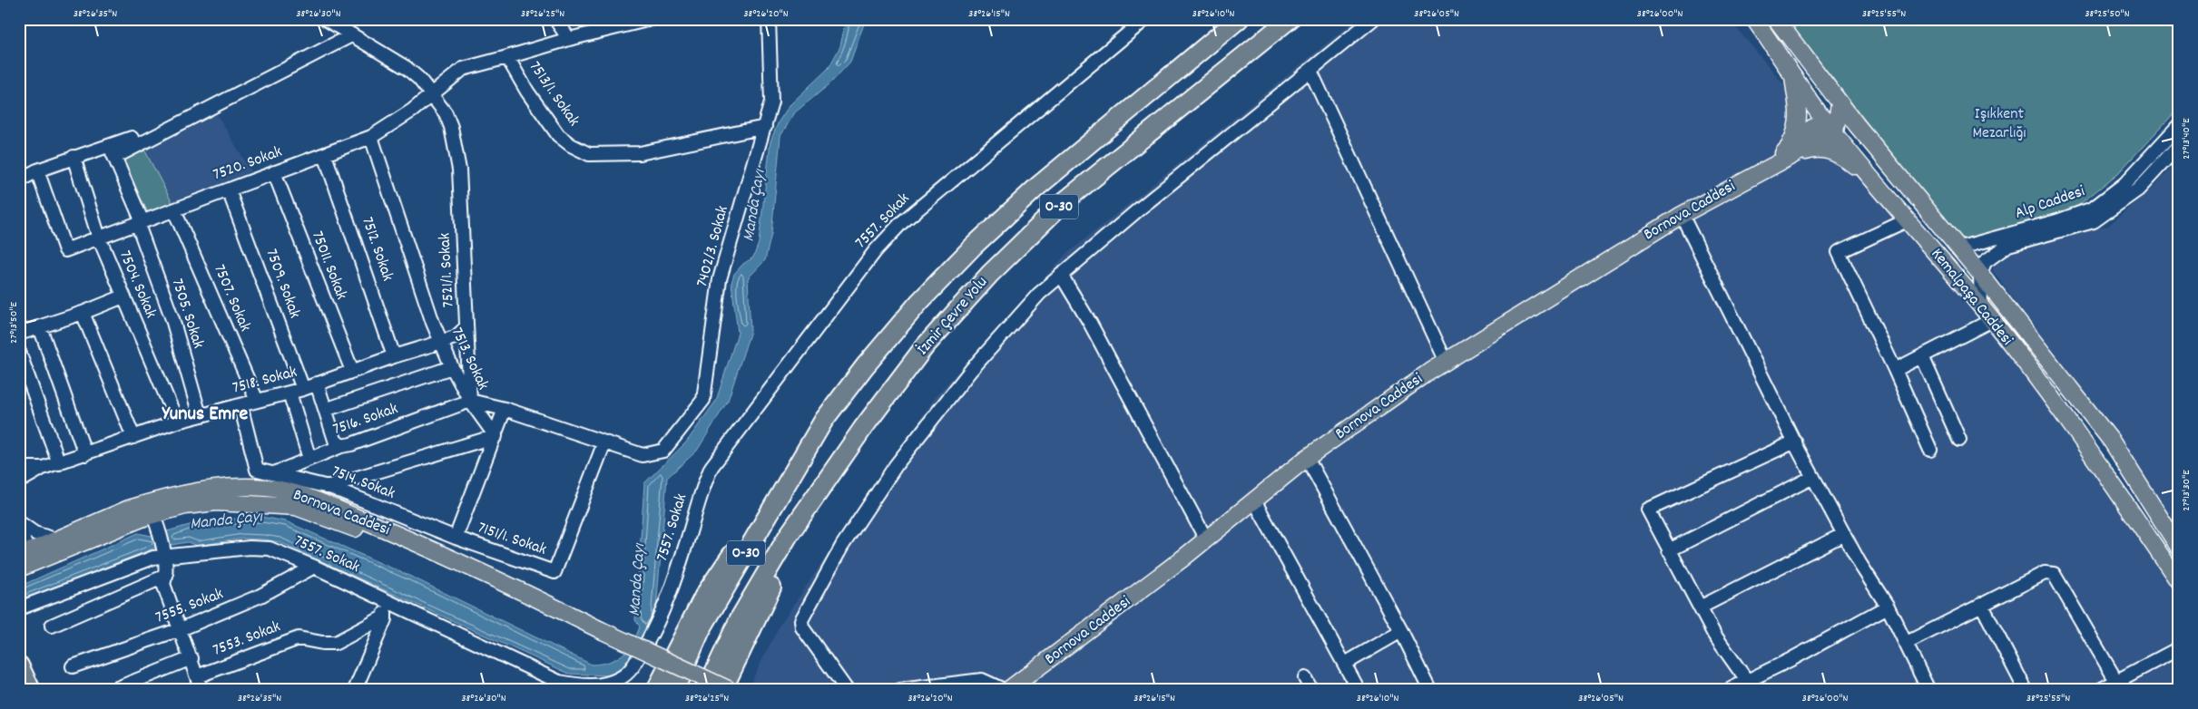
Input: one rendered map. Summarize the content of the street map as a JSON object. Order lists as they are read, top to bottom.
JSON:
{
  "streets": {
    "highway": ["O-30", "İzmir Çevre Yolu"],
    "main road": ["Bornova Caddesi", "Kemalpaşa Caddesi"],
    "street": [
      "7513/1. Sokak",
      "7520. Sokak",
      "Alp Caddesi",
      "7557. Sokak",
      "7402/3. Sokak",
      "7512. Sokak",
      "75011. Sokak",
      "7521/1. Sokak",
      "7509. Sokak",
      "7504. Sokak",
      "7507. Sokak",
      "7505. Sokak",
      "7513. Sokak",
      "7518. Sokak",
      "7516. Sokak",
      "7514. Sokak",
      "7151/1. Sokak",
      "7555. Sokak",
      "7553. Sokak"
    ]
  },
  "crossings": [
    ["7513/1. Sokak", "7520. Sokak"],
    ["7513/1. Sokak", "7402/3. Sokak"],
    ["7513/1. Sokak", "7521/1. Sokak"],
    ["7520. Sokak", "7512. Sokak"],
    ["7520. Sokak", "75011. Sokak"],
    ["7520. Sokak", "7521/1. Sokak"],
    ["7520. Sokak", "7509. Sokak"],
    ["7520. Sokak", "7504. Sokak"],
    ["7520. Sokak", "7507. Sokak"],
    ["7520. Sokak", "7505. Sokak"],
    ["7520. Sokak", "7513. Sokak"],
    ["Alp Caddesi", "Kemalpaşa Caddesi"],
    ["Bornova Caddesi", "Kemalpaşa Caddesi"],
    ["7557. Sokak", "7555. Sokak"],
    ["7402/3. Sokak", "7151/1. Sokak"],
    ["7512. Sokak", "7518. Sokak"],
    ["75011. Sokak", "7518. Sokak"],
    ["7521/1. Sokak", "7513. Sokak"],
    ["7521/1. Sokak", "7518. Sokak"],
    ["7521/1. Sokak", "7516. Sokak"],
    ["7509. Sokak", "7518. Sokak"],
    ["7504. Sokak", "7518. Sokak"],
    ["7507. Sokak", "7518. Sokak"],
    ["7505. Sokak", "7518. Sokak"],
    ["7513. Sokak", "7518. Sokak"],
    ["7513. Sokak", "7516. Sokak"],
    ["7513. Sokak", "7151/1. Sokak"],
    ["7518. Sokak", "7514. Sokak"],
    ["7516. Sokak", "7514. Sokak"],
    ["7514. Sokak", "7151/1. Sokak"]
  ],
  "districts": ["Yunus Emre"],
  "water": ["Manda Çayı"],
  "parks": ["Işıkkent Mezarlığı"],
  "coordinates": [
    "38°26'35\"N",
    "38°26'30\"N",
    "38°26'25\"N",
    "38°26'20\"N",
    "38°26'15\"N",
    "38°26'10\"N",
    "38°26'05\"N",
    "38°26'00\"N",
    "38°25'55\"N",
    "38°25'50\"N",
    "27°13'40\"E",
    "27°13'50\"E",
    "27°13'30\"E"
  ]
}
